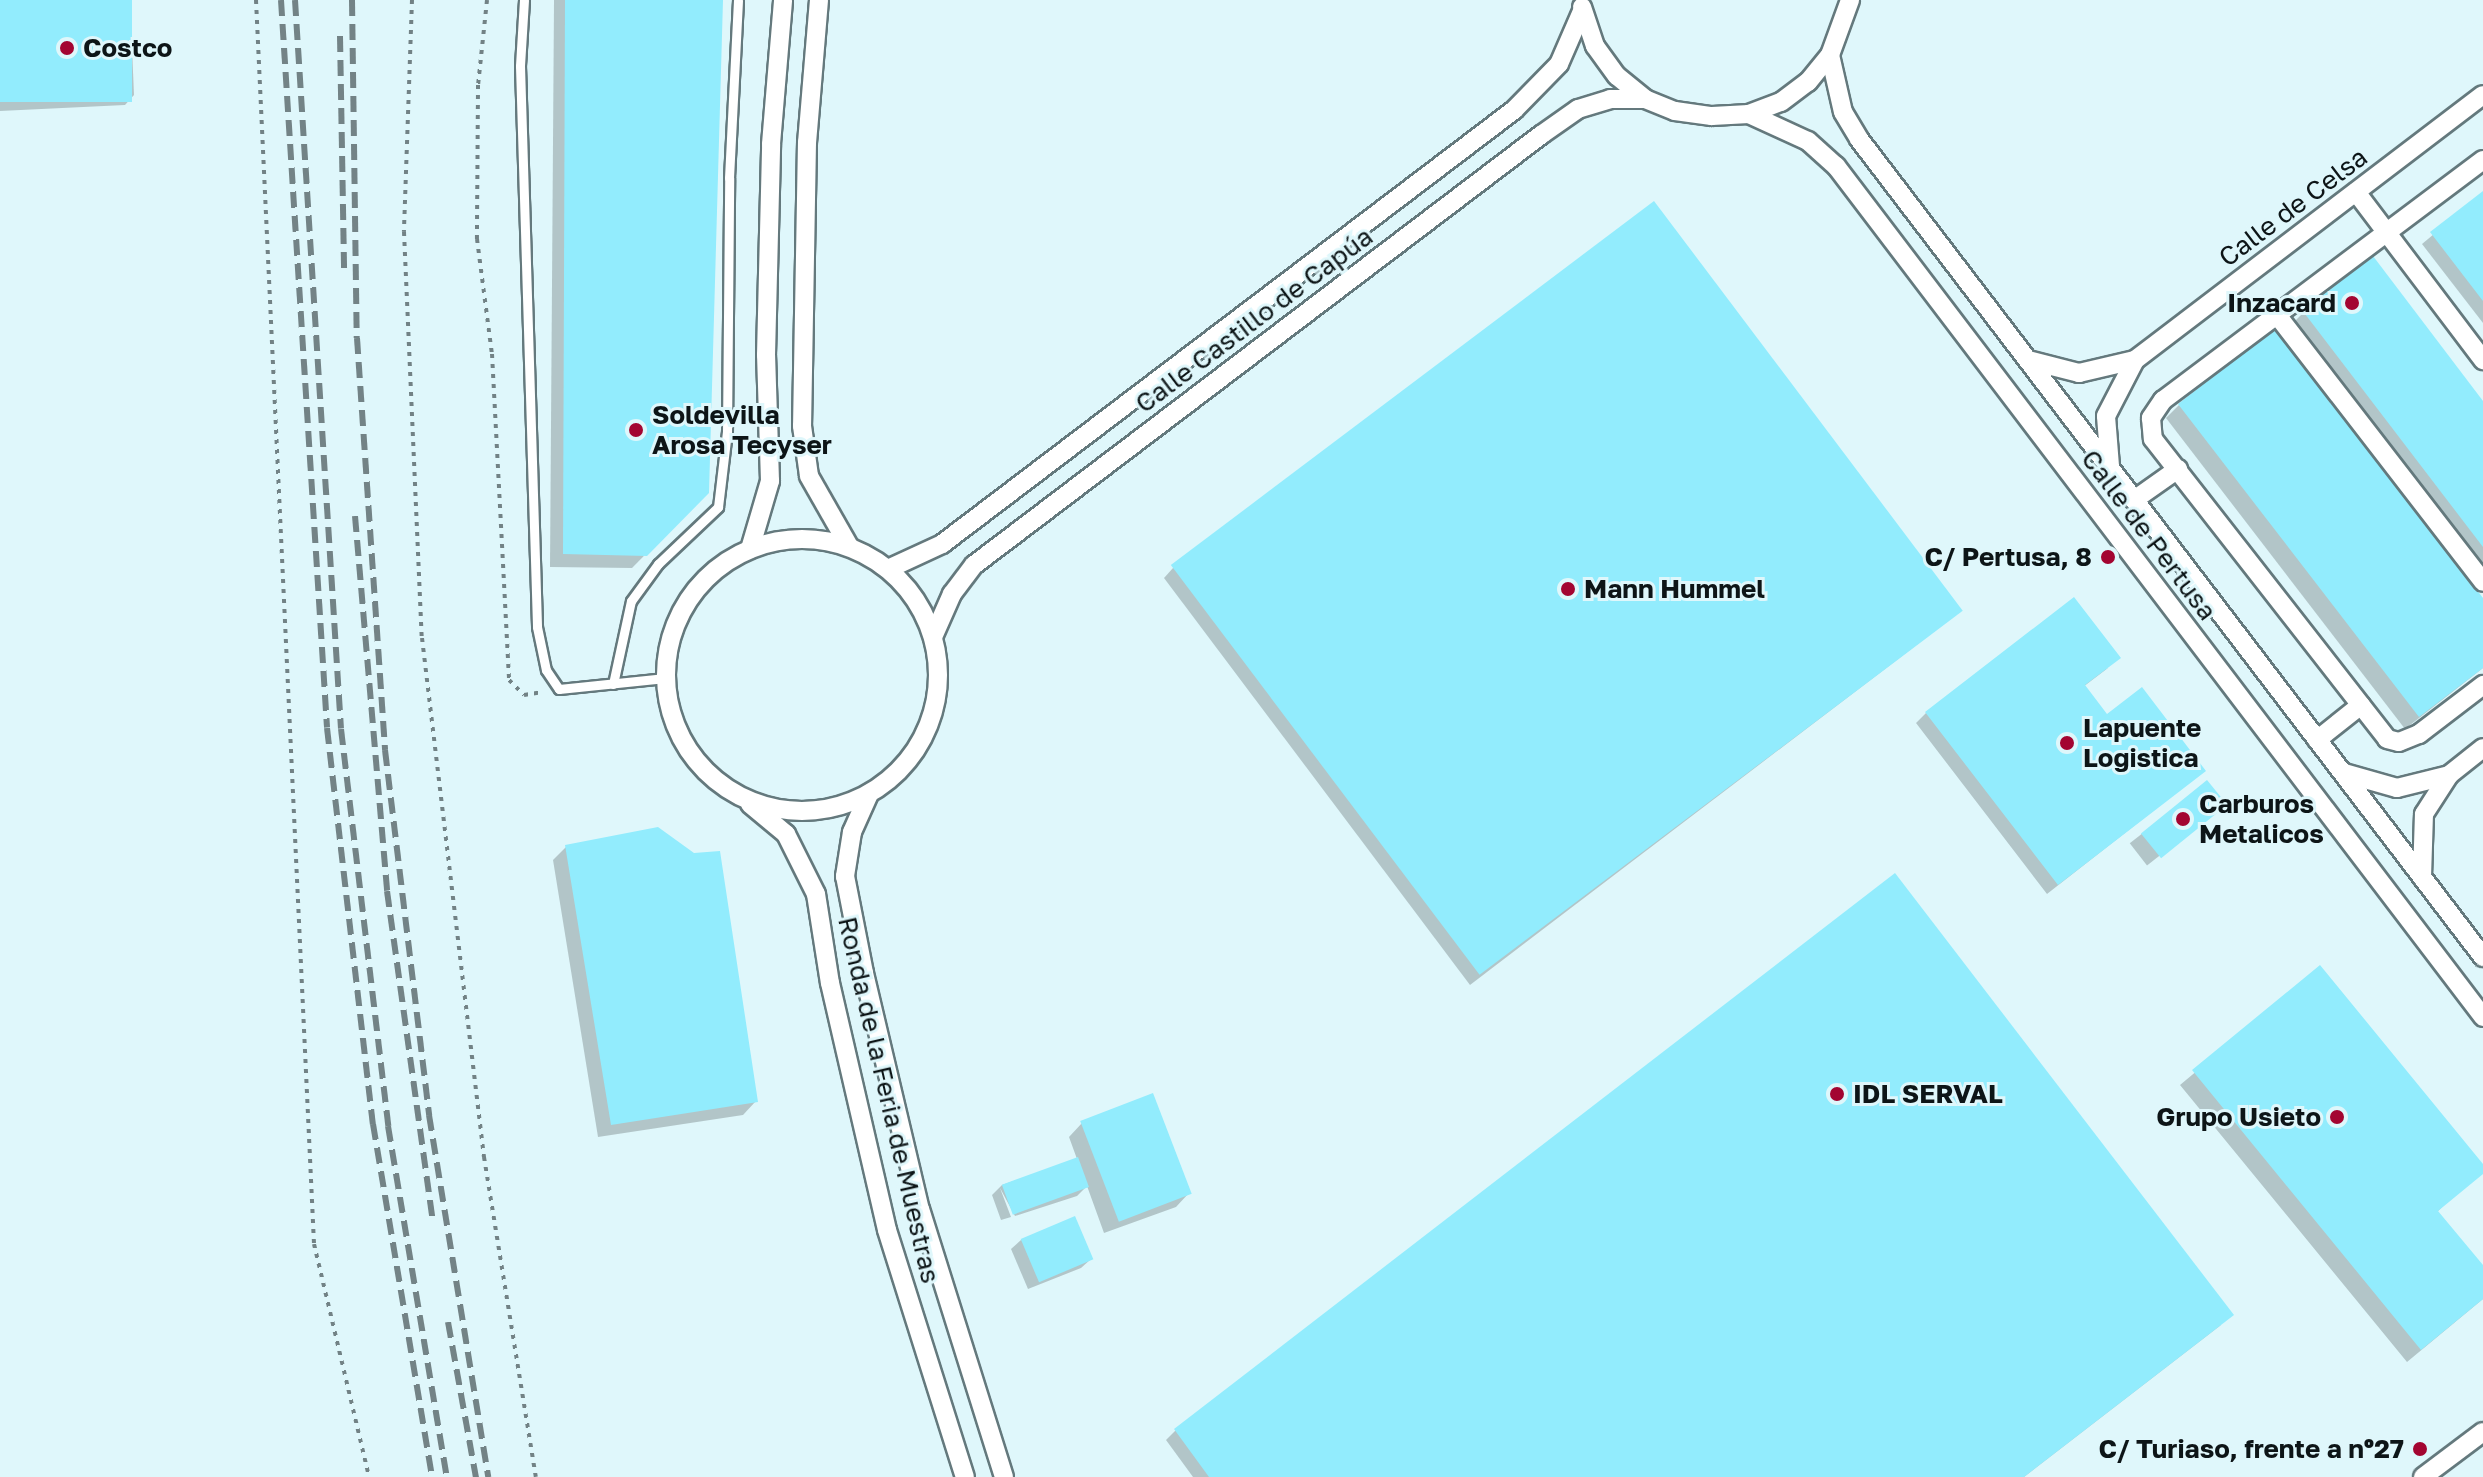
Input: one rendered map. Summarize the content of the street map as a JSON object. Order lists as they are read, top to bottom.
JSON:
{
  "streets": {
    "street": [
      "Calle de Celsa",
      "Calle Castillo de Capúa",
      "Calle de Pertusa",
      "Ronda de la Feria de Muestras"
    ]
  },
  "crossings": [
    ["Calle de Celsa", "Calle de Pertusa"],
    ["Calle Castillo de Capúa", "Ronda de la Feria de Muestras"]
  ],
  "places": [
    "Costco",
    "Inzacard",
    "Soldevilla Arosa Tecyser",
    "C/ Pertusa, 8",
    "Mann Hummel",
    "Lapuente Logistica",
    "Carburos Metalicos",
    "IDL SERVAL",
    "Grupo Usieto",
    "C/ Turiaso, frente a nº27"
  ]
}
